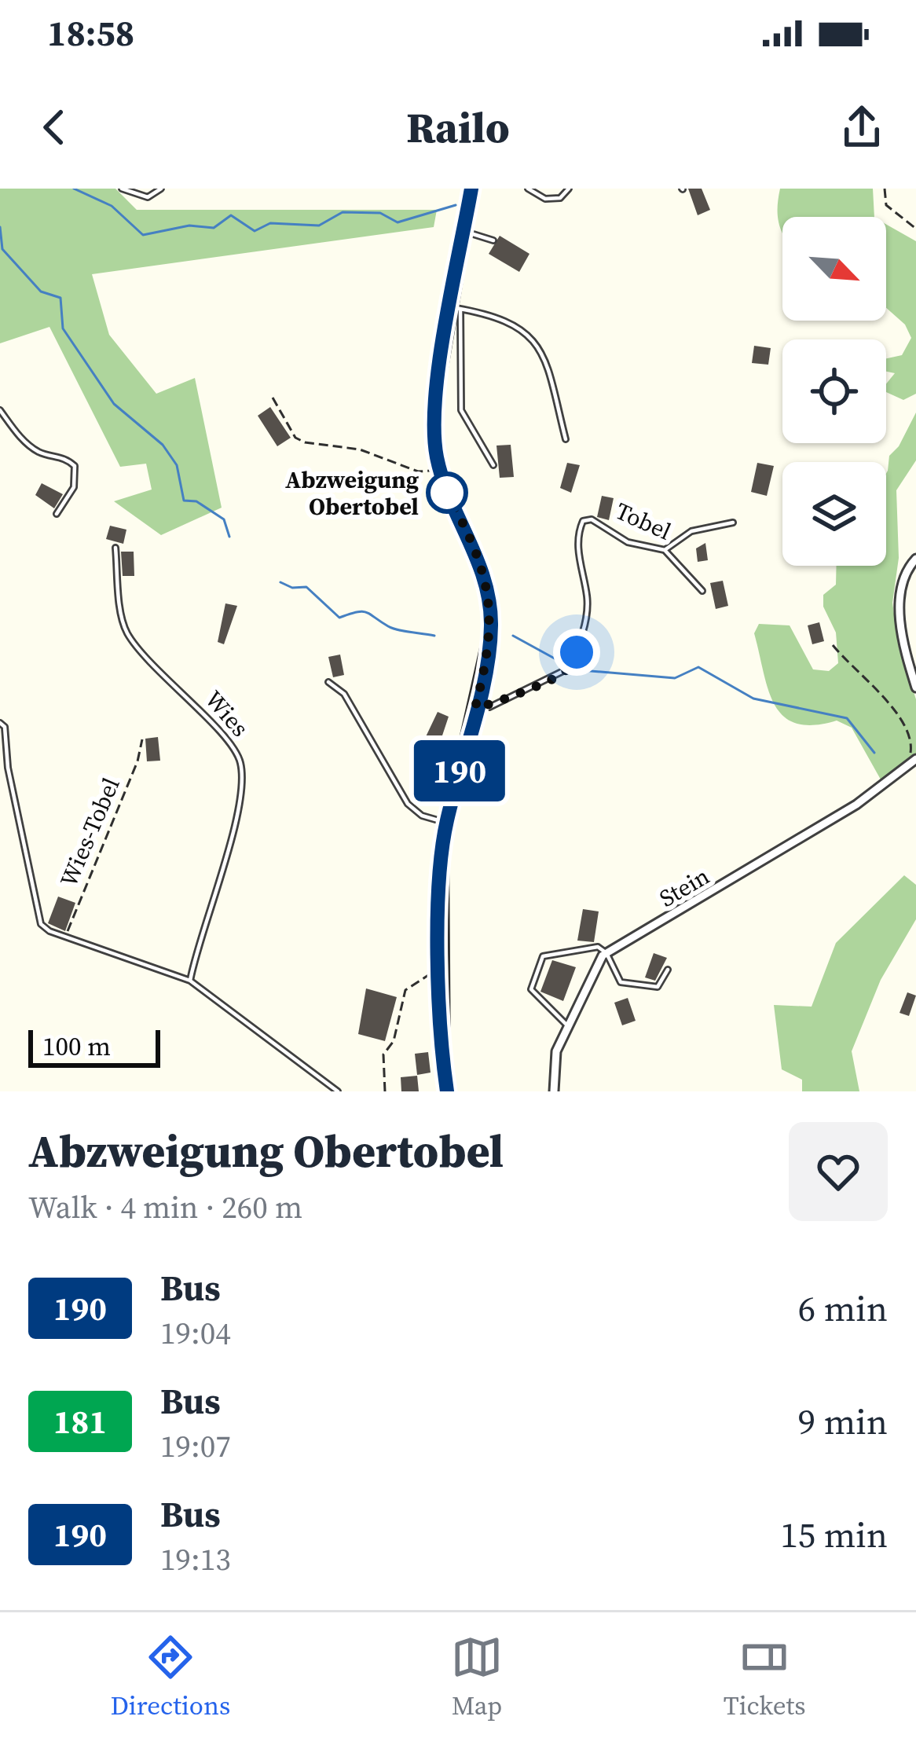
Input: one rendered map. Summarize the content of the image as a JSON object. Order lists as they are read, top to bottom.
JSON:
{
  "streets": {
    "street": ["Stein"],
    "lane": ["Tobel", "Wies"],
    "path": ["Wies-Tobel"]
  },
  "places": ["Abzweigung Obertobel"],
  "lines": ["bus line 190"],
  "scale_bar": "100 m",
  "north": "bottom right",
  "page": {
    "status": "18:58",
    "header": "Railo",
    "on_map": "190",
    "scale": "100 m",
    "heading": ["Abzweigung Obertobel", "Walk · 4 min · 260 m"],
    "list": [
      {
        "mark": "190",
        "name": "Bus",
        "note": "19:04",
        "value": "6 min"
      },
      {
        "mark": "181",
        "name": "Bus",
        "note": "19:07",
        "value": "9 min"
      },
      {
        "mark": "190",
        "name": "Bus",
        "note": "19:13",
        "value": "15 min"
      }
    ],
    "tabs": ["Directions", "Map", "Tickets"]
  }
}
